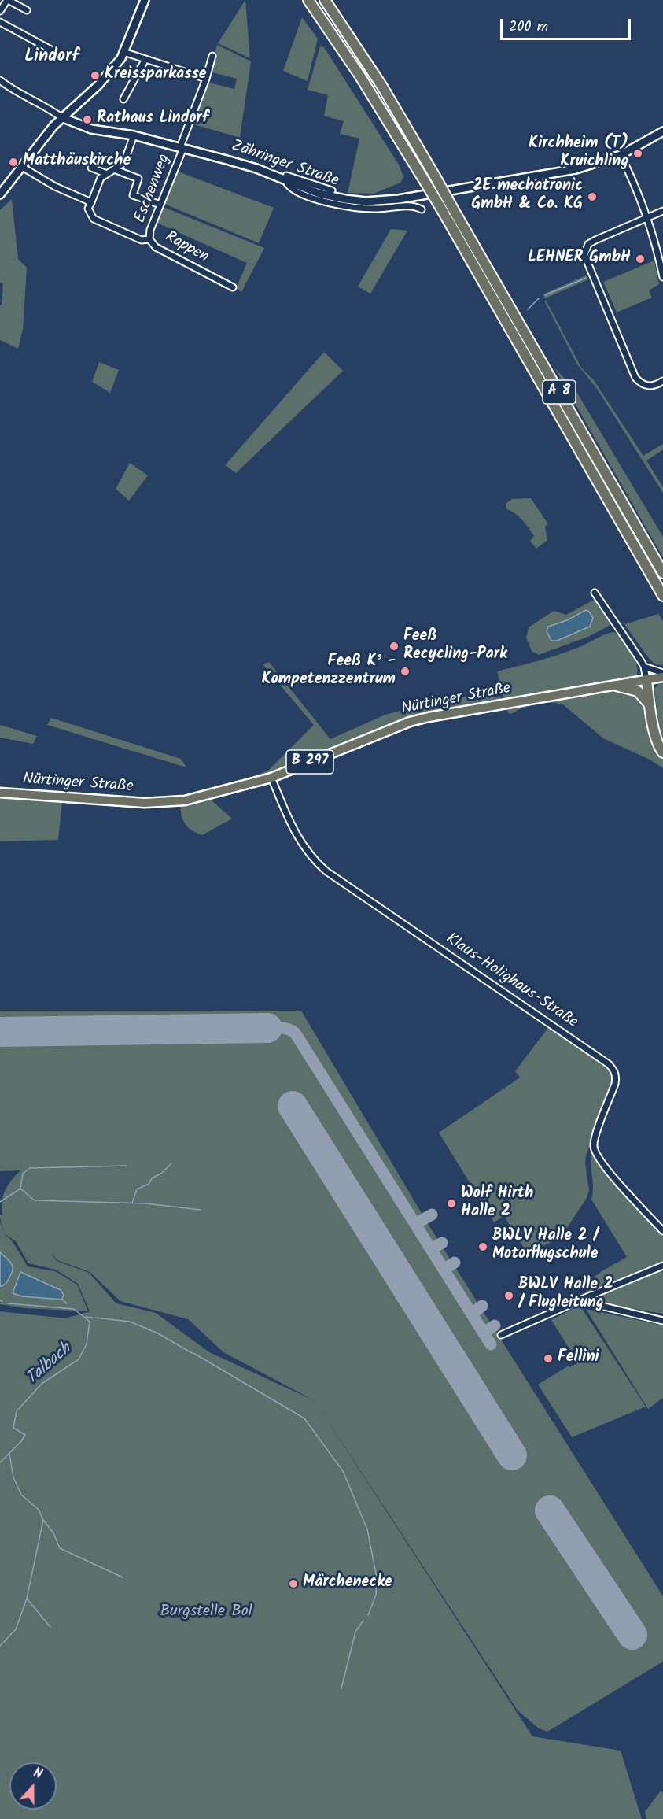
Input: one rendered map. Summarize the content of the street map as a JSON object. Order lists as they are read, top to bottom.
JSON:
{
  "streets": {
    "highway": ["A 8"],
    "main road": ["Nürtinger Straße", "B 297"],
    "street": [
      "Zähringer Straße",
      "Eschenweg",
      "Rappen",
      "Klaus-Holighaus-Straße"
    ]
  },
  "crossings": [
    ["Zähringer Straße", "Eschenweg"],
    ["Eschenweg", "Rappen"],
    ["Nürtinger Straße", "Klaus-Holighaus-Straße"]
  ],
  "districts": ["Lindorf"],
  "water": ["Talbach"],
  "parks": ["Burgstelle Bol"],
  "places": [
    "Kreissparkasse",
    "Rathaus Lindorf",
    "Kirchheim (T) Kruichling",
    "Matthäuskirche",
    "2E mechatronic GmbH & Co. KG",
    "LEHNER GmbH",
    "Feeß Recycling-Park",
    "Feeß K³ - Kompetenzzentrum",
    "Wolf Hirth Halle 2",
    "BWLV Halle 2 / Motorflugschule",
    "BWLV Halle 2 / Flugleitung",
    "Fellini",
    "Märchenecke"
  ],
  "scale_bar": "200 m",
  "north": "top"
}
